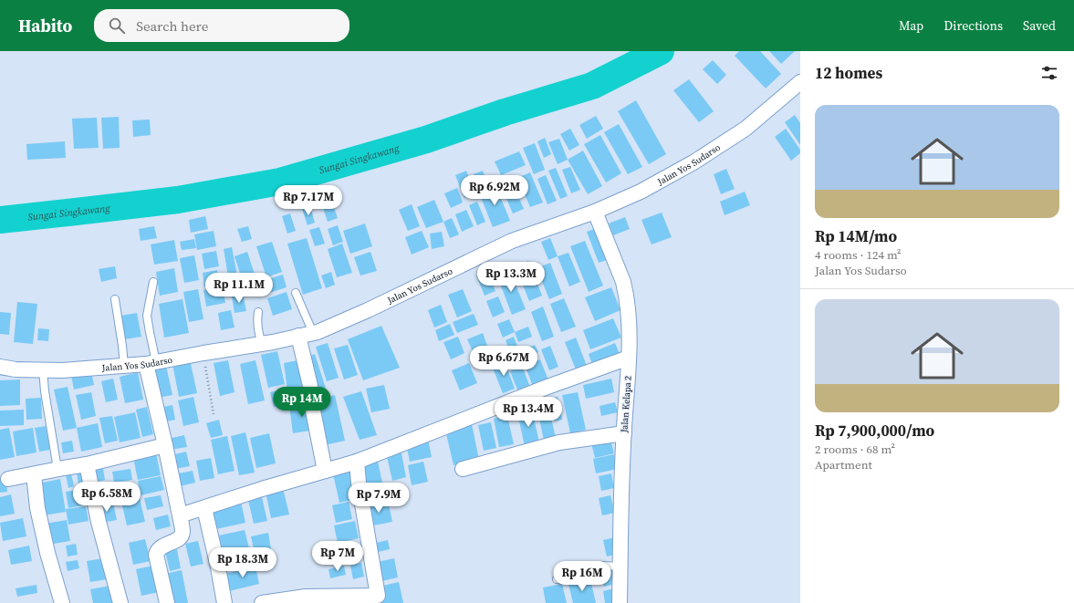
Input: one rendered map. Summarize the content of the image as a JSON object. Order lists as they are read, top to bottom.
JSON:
{
  "streets": {
    "street": ["Jalan Yos Sudarso", "Jalan Kelapa 2"]
  },
  "crossings": [
    ["Jalan Yos Sudarso", "Jalan Kelapa 2"]
  ],
  "water": ["Sungai Singkawang"],
  "page": {
    "header": "Habito",
    "search": "Search here",
    "nav": ["Map", "Directions", "Saved"],
    "heading": "12 homes",
    "list": [
      {
        "name": "Rp 14M/mo",
        "note": "4 rooms · 124 m² · Jalan Yos Sudarso"
      },
      {
        "name": "Rp 7,900,000/mo",
        "note": "2 rooms · 68 m² · Apartment"
      }
    ],
    "price": [
      "Rp 6.92M",
      "Rp 7.17M",
      "Rp 13.3M",
      "Rp 11.1M",
      "Rp 6.67M",
      "Rp 14M",
      "Rp 13.4M",
      "Rp 6.58M",
      "Rp 7.9M",
      "Rp 7M",
      "Rp 18.3M",
      "Rp 16M"
    ]
  }
}
